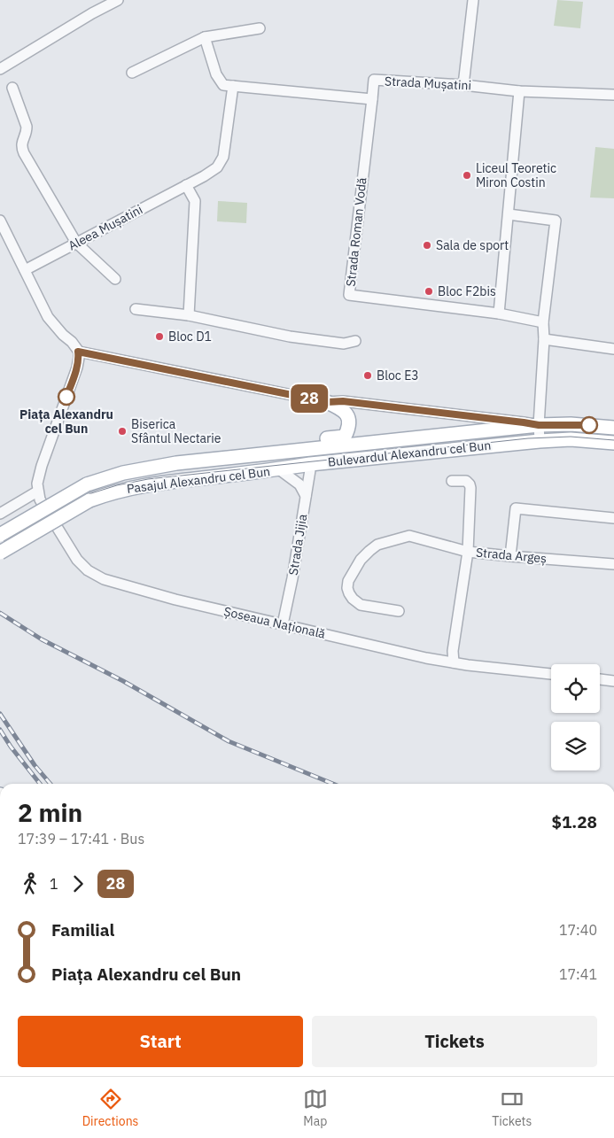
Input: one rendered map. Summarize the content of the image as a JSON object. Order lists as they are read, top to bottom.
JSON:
{
  "streets": {
    "main road": ["Bulevardul Alexandru cel Bun", "Pasajul Alexandru cel Bun"],
    "street": [
      "Strada Mușatini",
      "Aleea Mușatini",
      "Strada Roman Vodă",
      "Strada Jijia",
      "Strada Argeș",
      "Șoseaua Națională"
    ]
  },
  "crossings": [
    ["Strada Mușatini", "Aleea Mușatini"],
    ["Strada Mușatini", "Strada Roman Vodă"],
    ["Bulevardul Alexandru cel Bun", "Pasajul Alexandru cel Bun"],
    ["Bulevardul Alexandru cel Bun", "Strada Jijia"],
    ["Strada Jijia", "Șoseaua Națională"],
    ["Strada Argeș", "Șoseaua Națională"]
  ],
  "places": [
    "Liceul Teoretic Miron Costin",
    "Sala de sport",
    "Bloc F2bis",
    "Bloc D1",
    "Bloc E3",
    "Piața Alexandru cel Bun",
    "Biserica Sfântul Nectarie"
  ],
  "lines": ["bus line 28"],
  "page": {
    "on_map": "28",
    "heading": ["2 min", "17:39 – 17:41 · Bus", "$1.28"],
    "legs": ["1", "28"],
    "list": [
      {
        "name": "Familial",
        "value": "17:40"
      },
      {
        "name": "Piața Alexandru cel Bun",
        "value": "17:41"
      }
    ],
    "buttons": ["Start", "Tickets"],
    "tabs": ["Directions", "Map", "Tickets"]
  }
}
